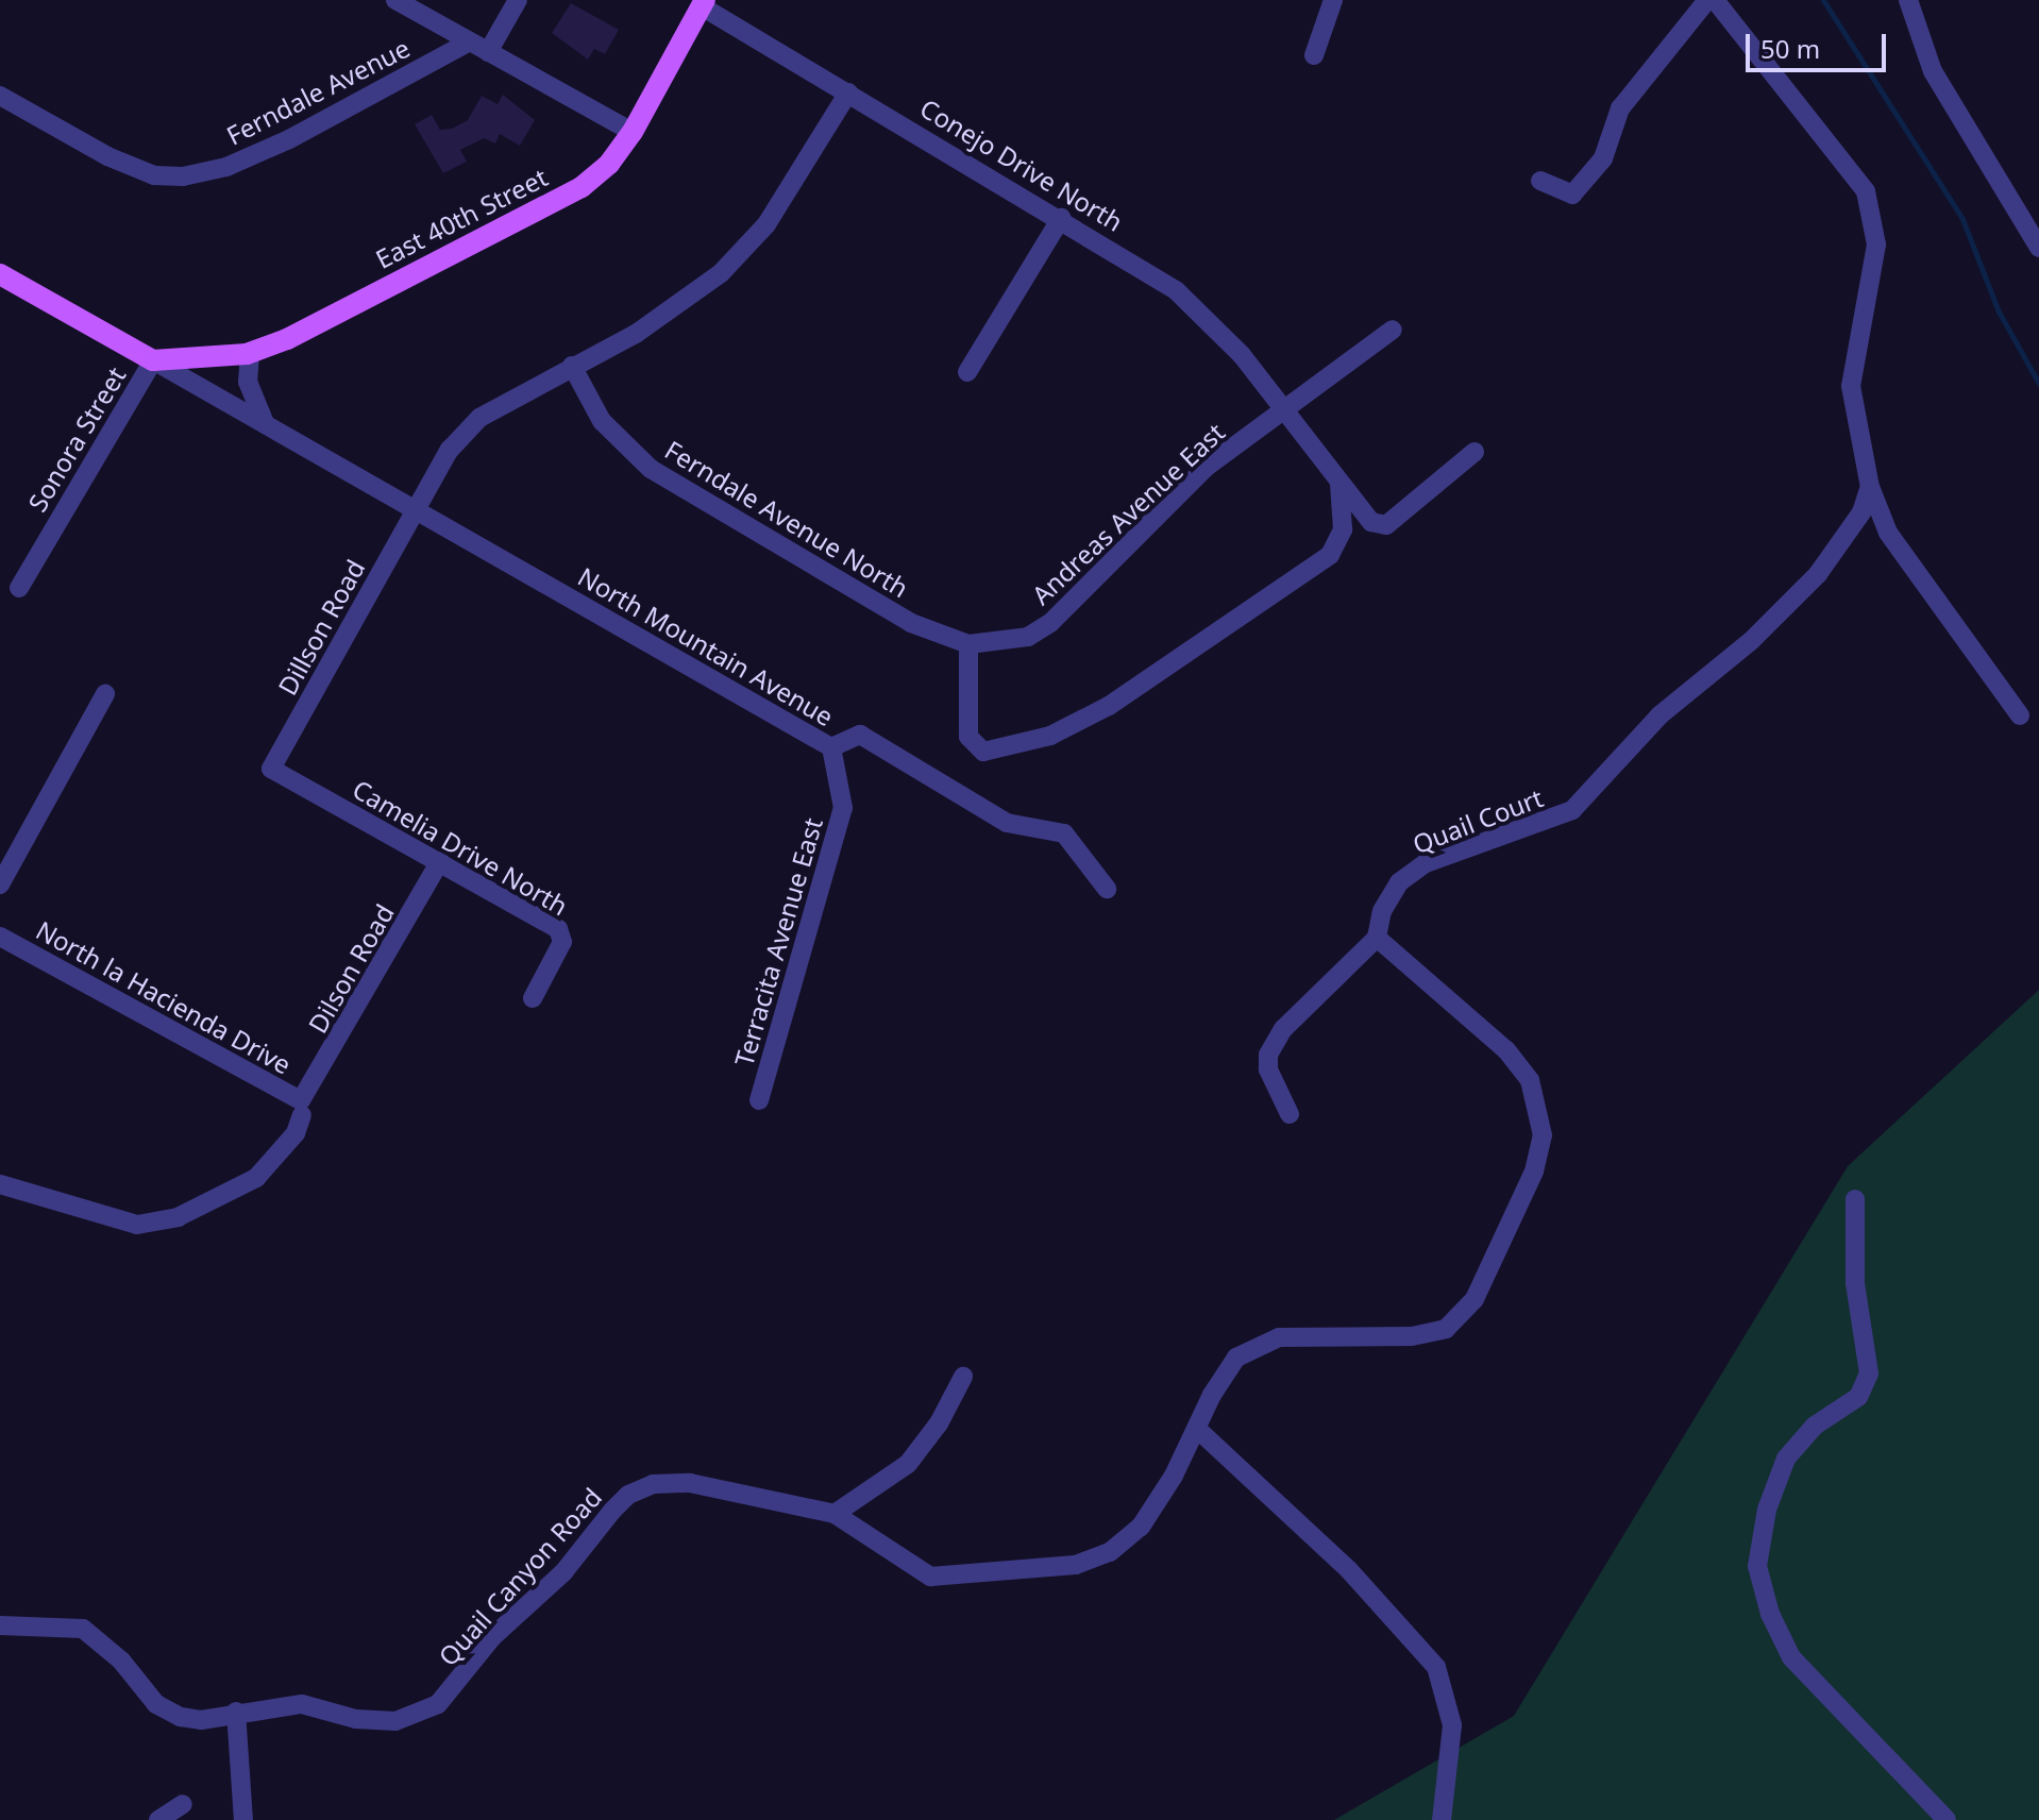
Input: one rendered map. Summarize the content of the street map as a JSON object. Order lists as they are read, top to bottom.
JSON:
{
  "streets": {
    "main road": ["East 40th Street"],
    "street": [
      "Ferndale Avenue",
      "Conejo Drive North",
      "Sonora Street",
      "Andreas Avenue East",
      "Ferndale Avenue North",
      "Dillson Road",
      "North Mountain Avenue",
      "Quail Court",
      "Camelia Drive North",
      "Terracita Avenue East",
      "Dilson Road",
      "North la Hacienda Drive",
      "Quail Canyon Road"
    ]
  },
  "crossings": [
    ["Conejo Drive North", "East 40th Street"],
    ["Conejo Drive North", "Andreas Avenue East"],
    ["Conejo Drive North", "Dillson Road"],
    ["East 40th Street", "Sonora Street"],
    ["East 40th Street", "North Mountain Avenue"],
    ["Sonora Street", "North Mountain Avenue"],
    ["Andreas Avenue East", "Ferndale Avenue North"],
    ["Ferndale Avenue North", "Dillson Road"],
    ["Dillson Road", "North Mountain Avenue"],
    ["Dillson Road", "Camelia Drive North"],
    ["North Mountain Avenue", "Terracita Avenue East"],
    ["Camelia Drive North", "Dilson Road"],
    ["Dilson Road", "North la Hacienda Drive"]
  ],
  "scale_bar": "50 m"
}
